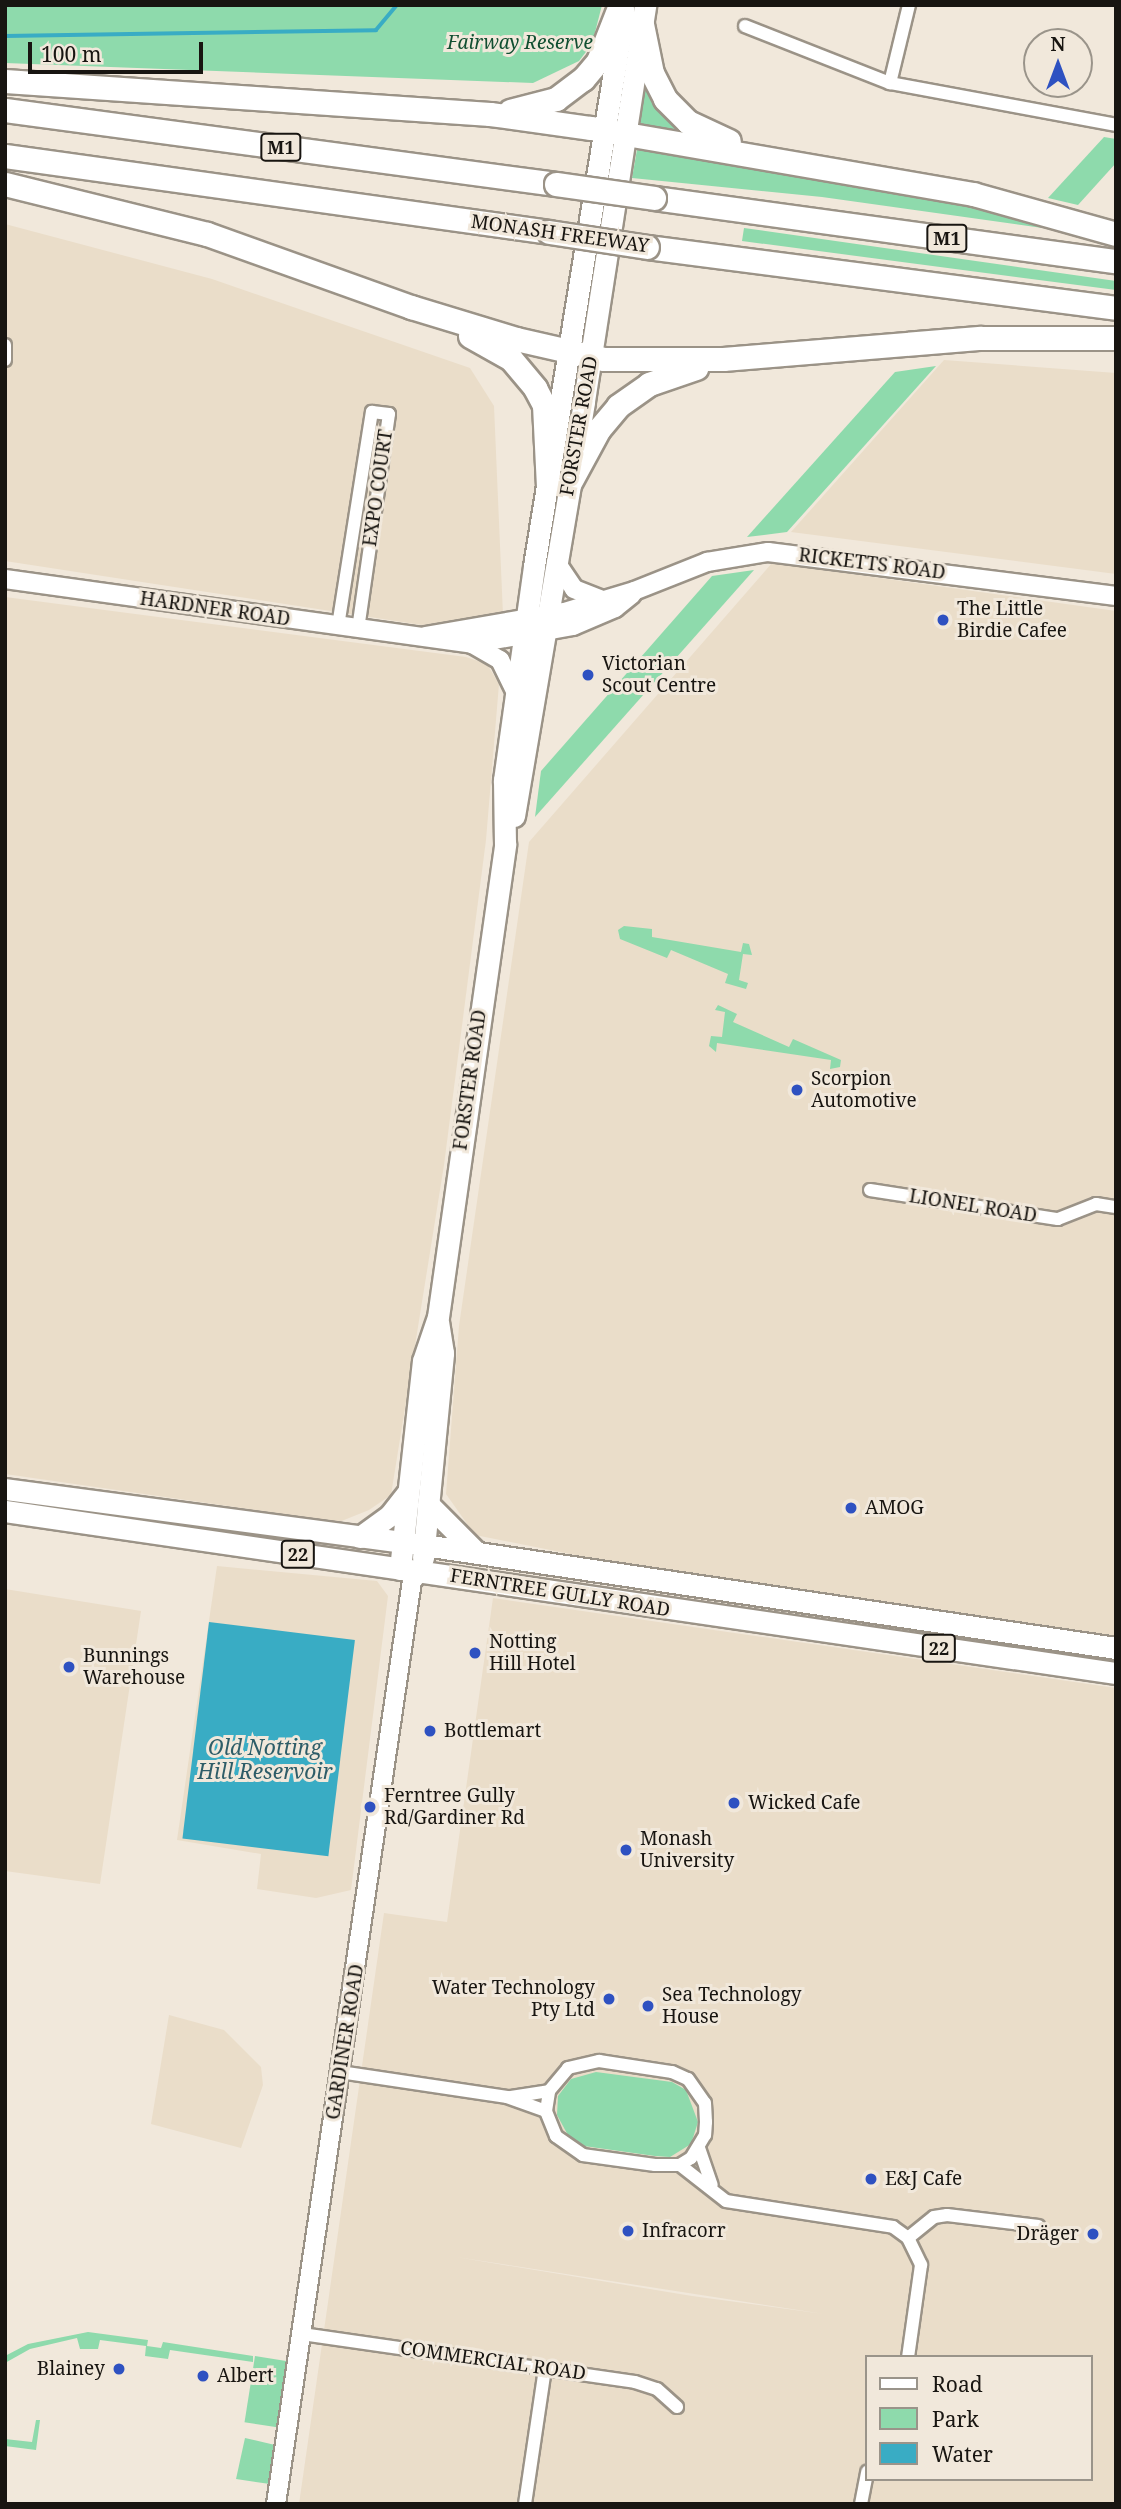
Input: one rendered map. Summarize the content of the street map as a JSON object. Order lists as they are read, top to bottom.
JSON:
{
  "streets": {
    "highway": ["M1", "MONASH FREEWAY"],
    "main road": ["FORSTER ROAD", "22", "FERNTREE GULLY ROAD"],
    "street": [
      "EXPO COURT",
      "RICKETTS ROAD",
      "HARDNER ROAD",
      "LIONEL ROAD",
      "GARDINER ROAD",
      "COMMERCIAL ROAD"
    ]
  },
  "crossings": [
    ["FORSTER ROAD", "RICKETTS ROAD"],
    ["FORSTER ROAD", "HARDNER ROAD"],
    ["FORSTER ROAD", "FERNTREE GULLY ROAD"],
    ["FORSTER ROAD", "GARDINER ROAD"],
    ["EXPO COURT", "HARDNER ROAD"],
    ["RICKETTS ROAD", "HARDNER ROAD"],
    ["FERNTREE GULLY ROAD", "GARDINER ROAD"],
    ["GARDINER ROAD", "COMMERCIAL ROAD"]
  ],
  "water": ["Old Notting Hill Reservoir"],
  "parks": ["Fairway Reserve"],
  "places": [
    "The Little Birdie Cafee",
    "Victorian Scout Centre",
    "Scorpion Automotive",
    "AMOG",
    "Notting Hill Hotel",
    "Bunnings Warehouse",
    "Bottlemart",
    "Wicked Cafe",
    "Ferntree Gully Rd/Gardiner Rd",
    "Monash University",
    "Water Technology Pty Ltd",
    "Sea Technology House",
    "E&J Cafe",
    "Infracorr",
    "Dräger",
    "Blainey",
    "Albert"
  ],
  "legend": ["Road", "Park", "Water"],
  "scale_bar": "100 m",
  "north": "top"
}
